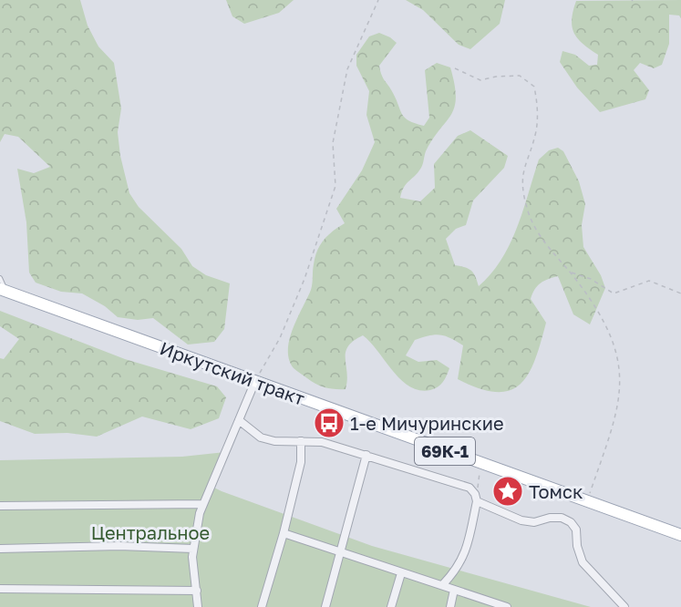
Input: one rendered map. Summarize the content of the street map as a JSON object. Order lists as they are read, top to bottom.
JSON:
{
  "streets": {
    "main road": ["Иркутский тракт", "69К-1"]
  },
  "parks": ["Центральное"],
  "places": {
    "bus stop": ["1-е Мичуринские"],
    "place": ["Томск"]
  }
}
